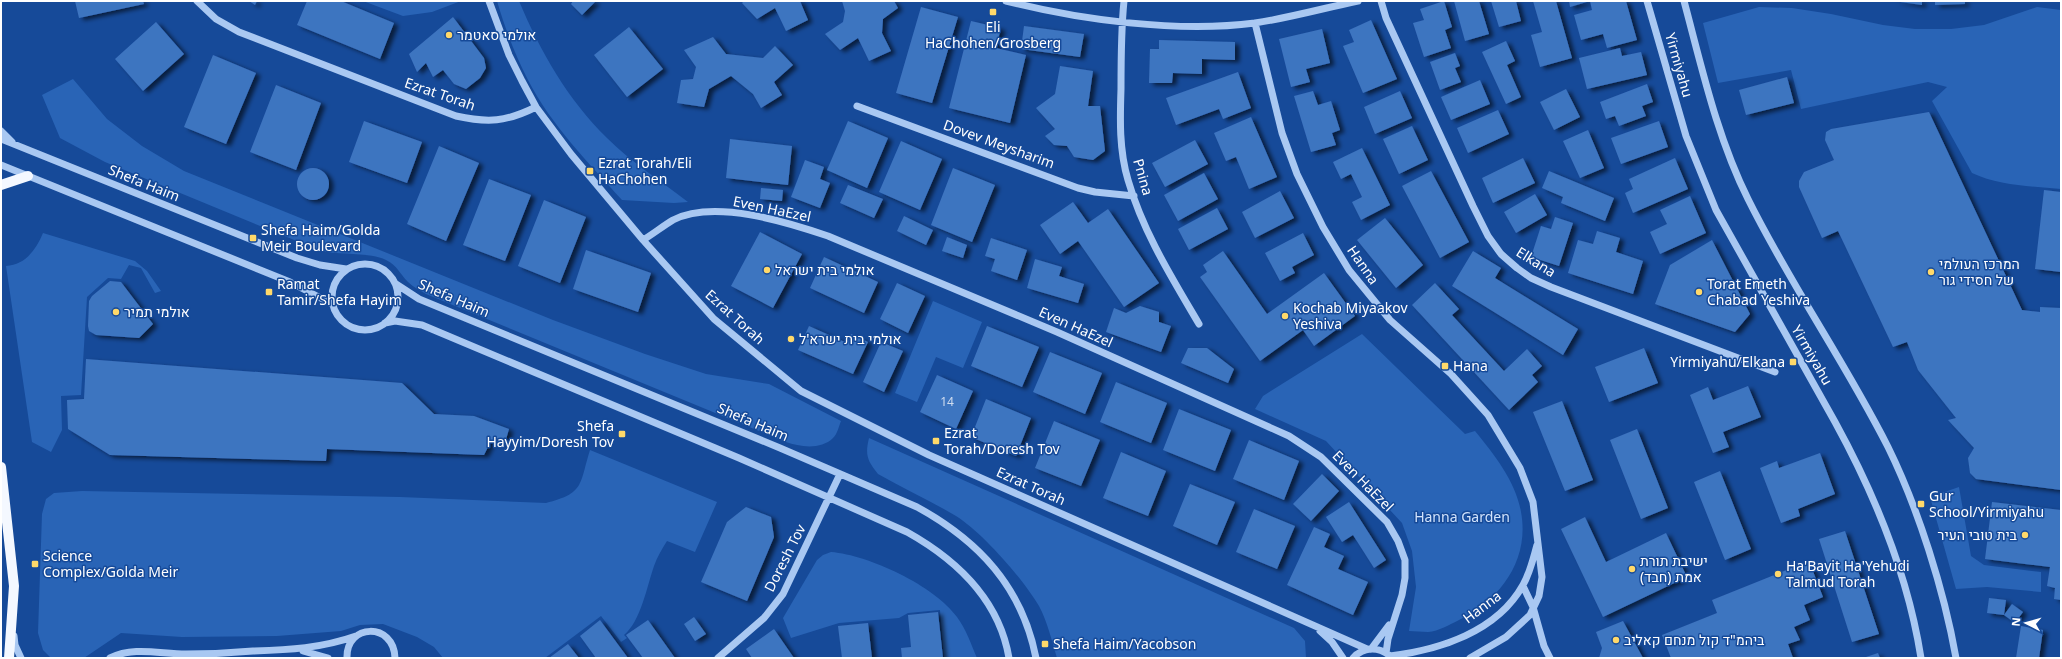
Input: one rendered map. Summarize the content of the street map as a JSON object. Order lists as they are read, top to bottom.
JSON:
{
  "streets": {
    "street": [
      "Yirmiyahu",
      "Ezrat Torah",
      "Dovev Meysharim",
      "Pnina",
      "Shefa Haim",
      "Even HaEzel",
      "Elkana",
      "Hanna",
      "Doresh Tov"
    ]
  },
  "crossings": [
    ["Ezrat Torah", "Even HaEzel"],
    ["Ezrat Torah", "Hanna"],
    ["Dovev Meysharim", "Pnina"],
    ["Shefa Haim", "Doresh Tov"],
    ["Even HaEzel", "Hanna"]
  ],
  "parks": ["Hanna Garden"],
  "places": {
    "transit": [
      "Eli HaChohen/Grosberg",
      "Ezrat Torah/Eli HaChohen",
      "Shefa Haim/Golda Meir Boulevard",
      "Ramat Tamir/Shefa Hayim",
      "Yirmiyahu/Elkana",
      "Hana",
      "Shefa Hayyim/Doresh Tov",
      "Ezrat Torah/Doresh Tov",
      "Gur School/Yirmiyahu",
      "Science Complex/Golda Meir",
      "Shefa Haim/Yacobson"
    ],
    "other": [
      "אולמי סאטמר",
      "אולמי בית ישראל",
      "המרכז העולמי של חסידי גור",
      "Torat Emeth Chabad Yeshiva",
      "אולמי תמיר",
      "Kochab Miyaakov Yeshiva",
      "אולמי בית ישרא'ל",
      "בית טובי העיר",
      "ישיבת תורת אמת (חבד)",
      "Ha'Bayit Ha'Yehudi Talmud Torah",
      "ביהמ\"ד קול מנחם קאליב"
    ]
  },
  "house_numbers": ["14"],
  "north": "left"
}
